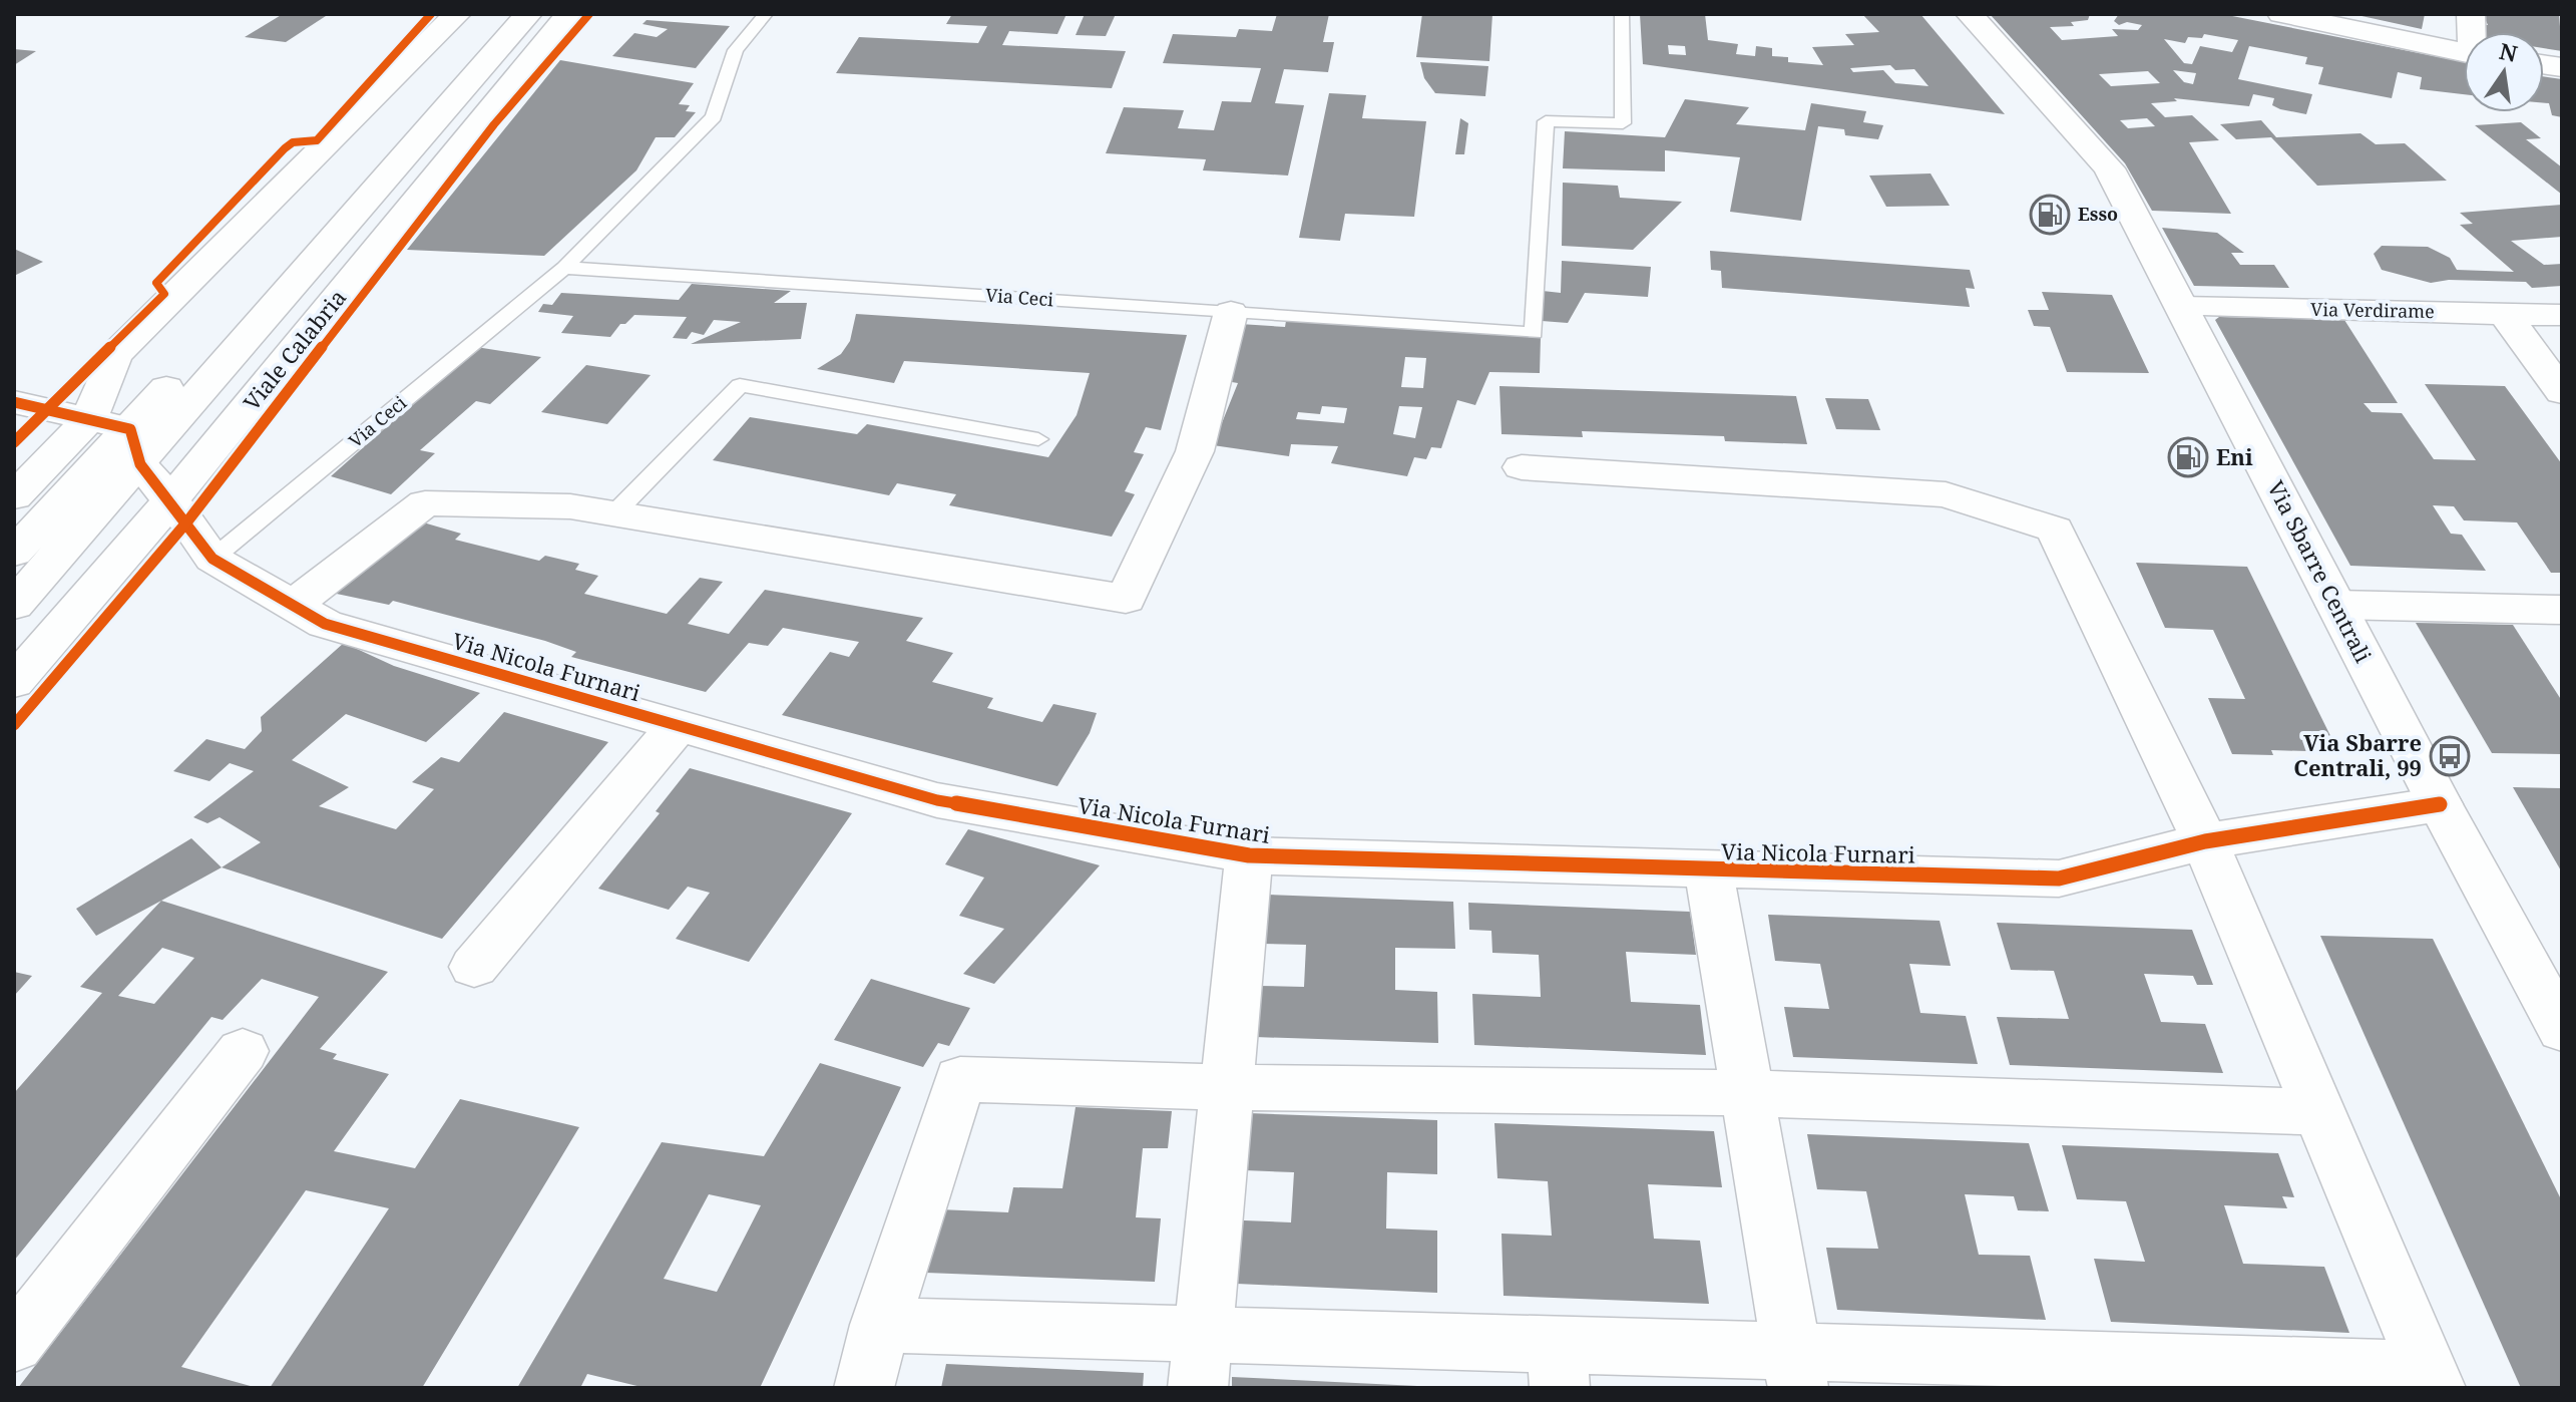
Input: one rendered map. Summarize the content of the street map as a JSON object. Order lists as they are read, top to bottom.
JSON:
{
  "streets": {
    "street": [
      "Via Verdirame",
      "Viale Calabria",
      "Via Sbarre Centrali",
      "Via Nicola Furnari"
    ],
    "lane": ["Via Ceci"]
  },
  "crossings": [
    ["Via Ceci", "Via Nicola Furnari"],
    ["Via Verdirame", "Via Sbarre Centrali"],
    ["Viale Calabria", "Via Nicola Furnari"],
    ["Via Sbarre Centrali", "Via Nicola Furnari"]
  ],
  "places": {
    "fuel station": ["Esso", "Eni"],
    "bus stop": ["Via Sbarre Centrali, 99"]
  },
  "north": "top"
}
